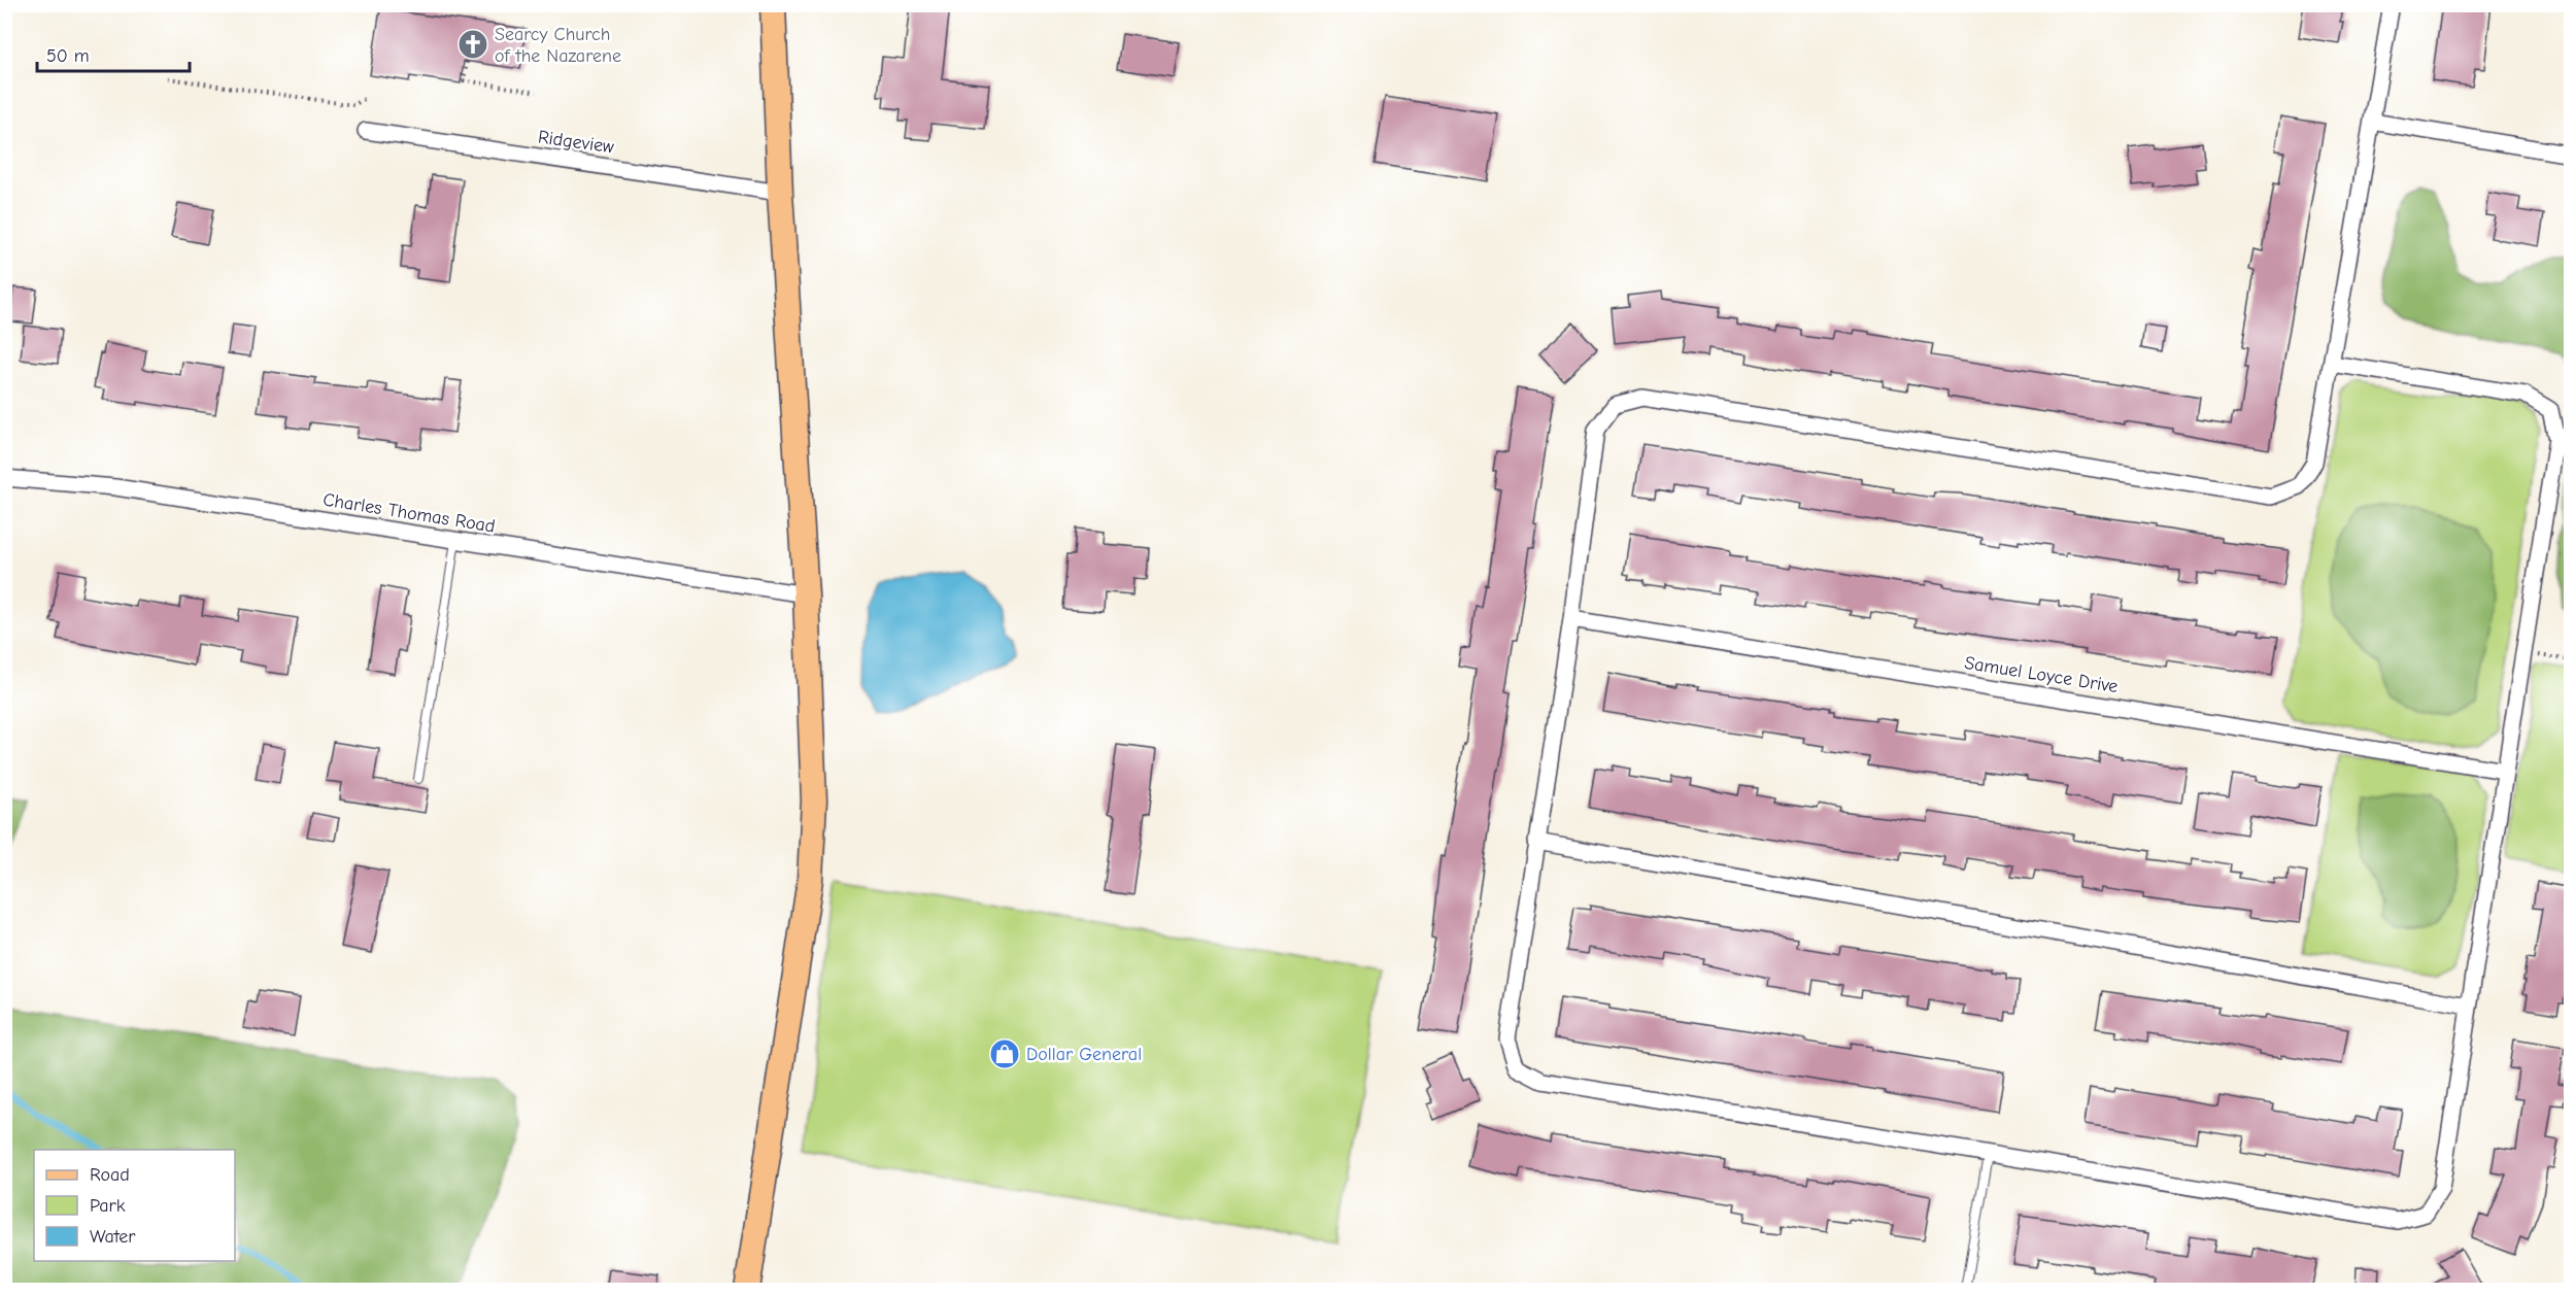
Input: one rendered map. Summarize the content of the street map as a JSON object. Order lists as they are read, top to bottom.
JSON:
{
  "streets": {
    "street": ["Ridgeview", "Charles Thomas Road", "Samuel Loyce Drive"]
  },
  "places": {
    "church": ["Searcy Church of the Nazarene"],
    "shop": ["Dollar General"]
  },
  "legend": ["Road", "Park", "Water"],
  "scale_bar": "50 m"
}
